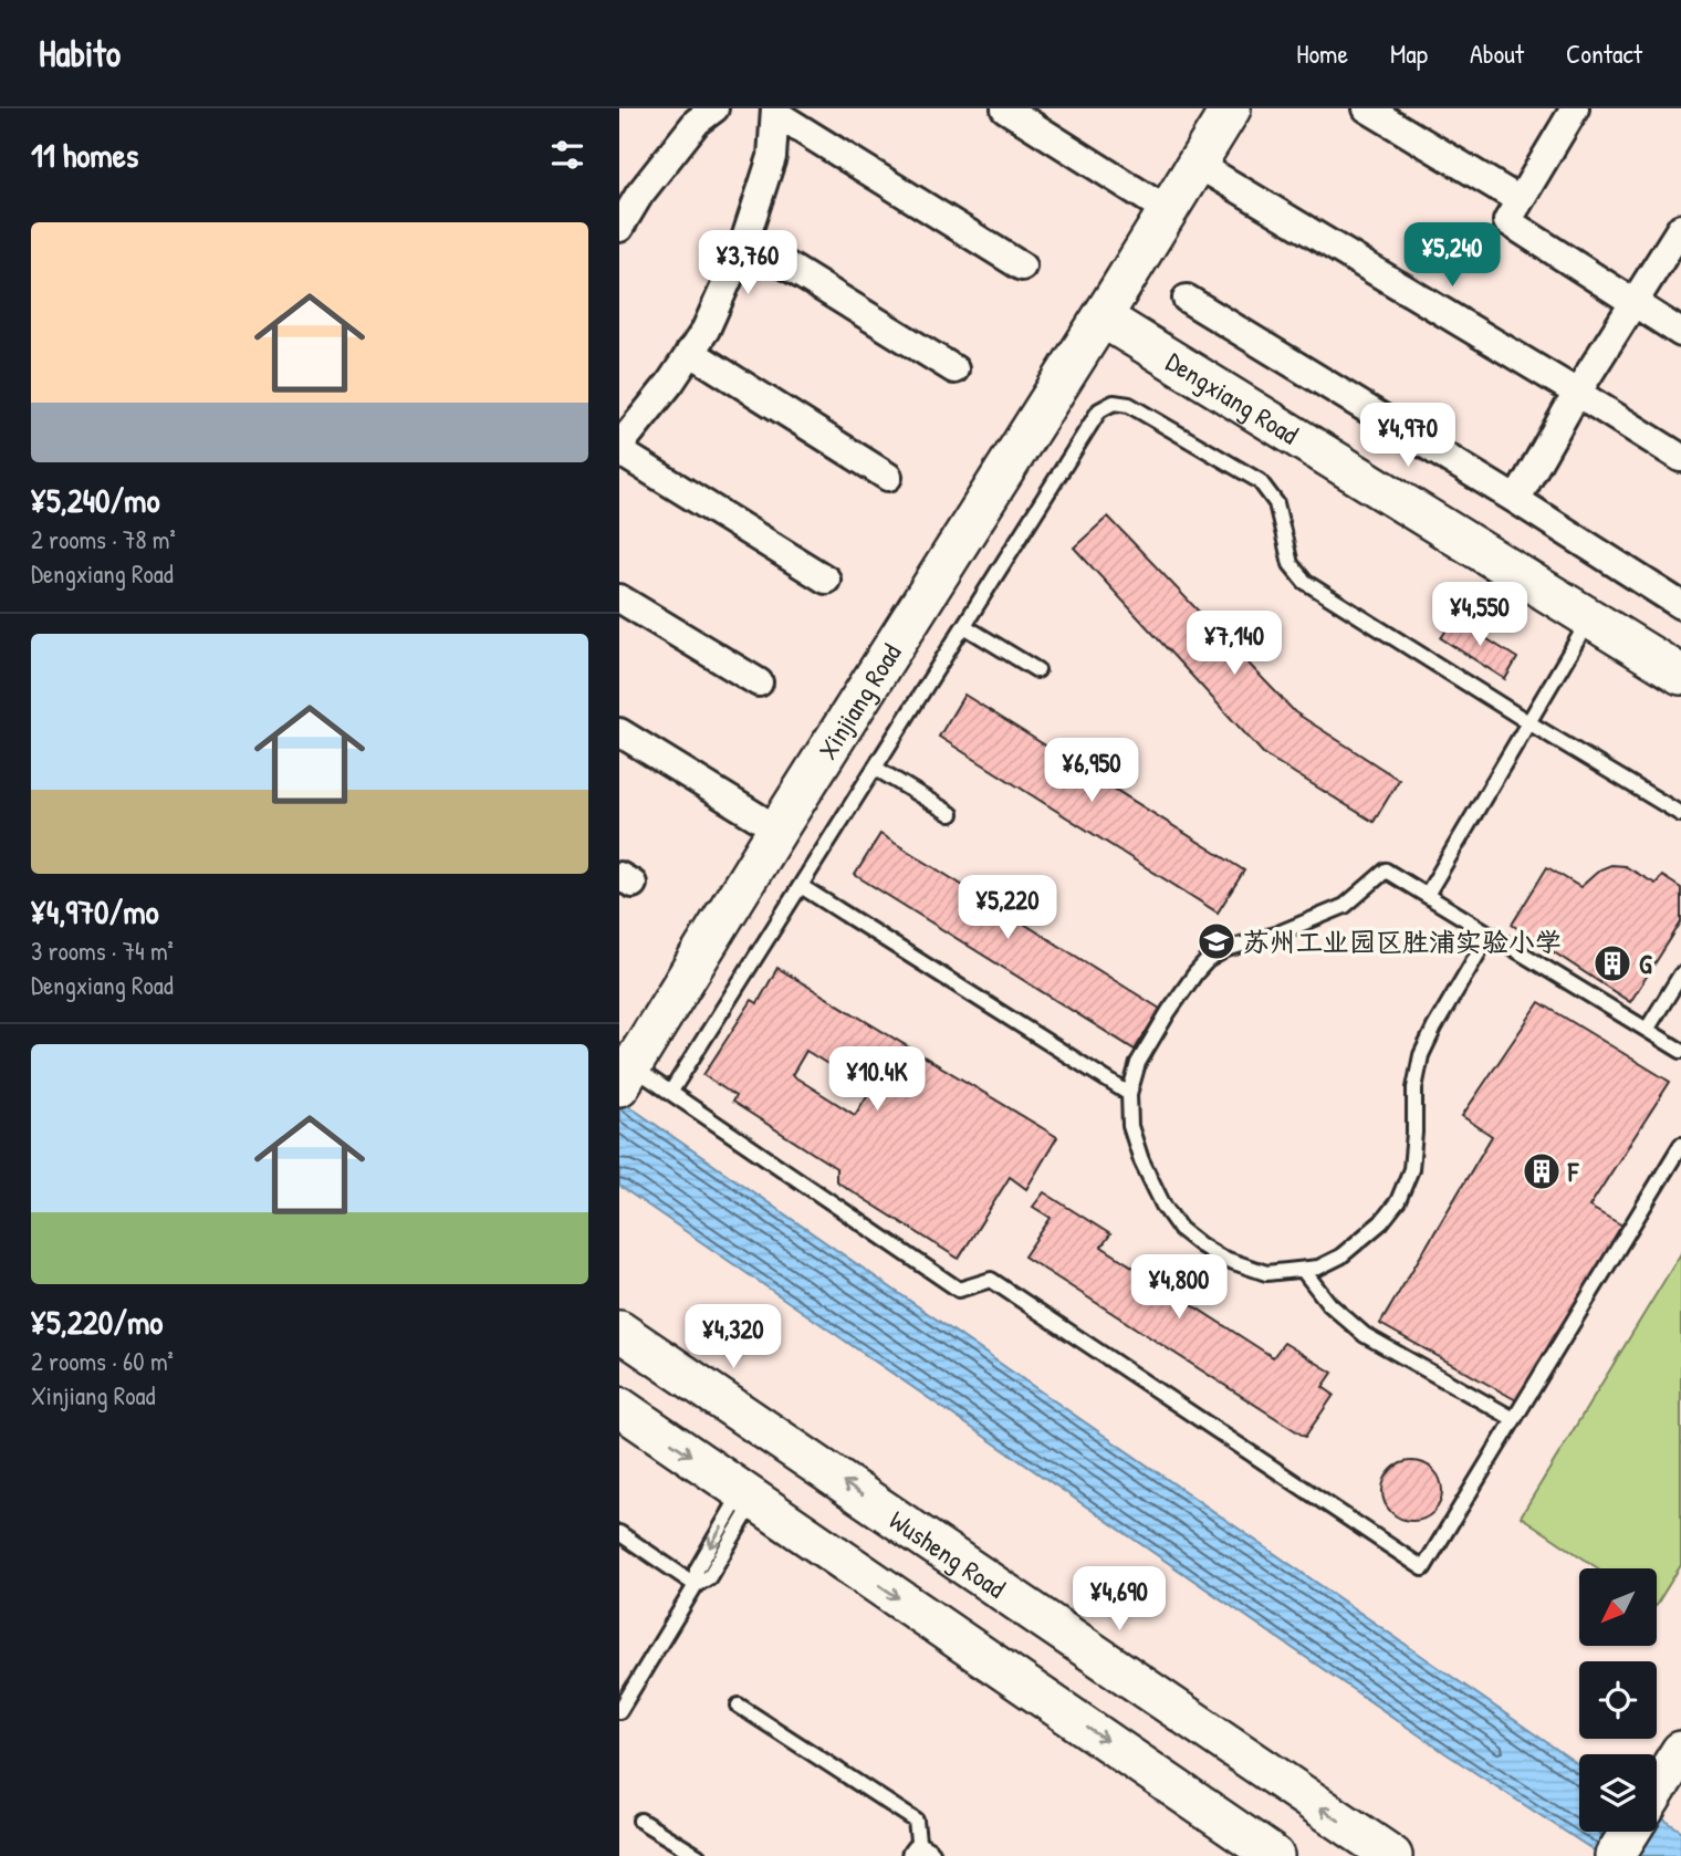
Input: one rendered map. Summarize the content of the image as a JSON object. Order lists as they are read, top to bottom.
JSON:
{
  "streets": {
    "main road": ["Dengxiang Road", "Xinjiang Road", "Wusheng Road"]
  },
  "crossings": [
    ["Dengxiang Road", "Xinjiang Road"]
  ],
  "places": {
    "school or university": ["苏州工业园区胜浦实验小学"],
    "building": ["G", "F"]
  },
  "north": "bottom left",
  "page": {
    "header": "Habito",
    "nav": [
      "Home",
      "Map",
      "About",
      "Contact"
    ],
    "heading": "11 homes",
    "list": [
      {
        "name": "¥5,240/mo",
        "note": "2 rooms · 78 m² · Dengxiang Road"
      },
      {
        "name": "¥4,970/mo",
        "note": "3 rooms · 74 m² · Dengxiang Road"
      },
      {
        "name": "¥5,220/mo",
        "note": "2 rooms · 60 m² · Xinjiang Road"
      }
    ],
    "price": [
      "¥5,240",
      "¥3,760",
      "¥4,970",
      "¥4,550",
      "¥7,140",
      "¥6,950",
      "¥5,220",
      "¥10.4K",
      "¥4,800",
      "¥4,320",
      "¥4,690"
    ]
  }
}
